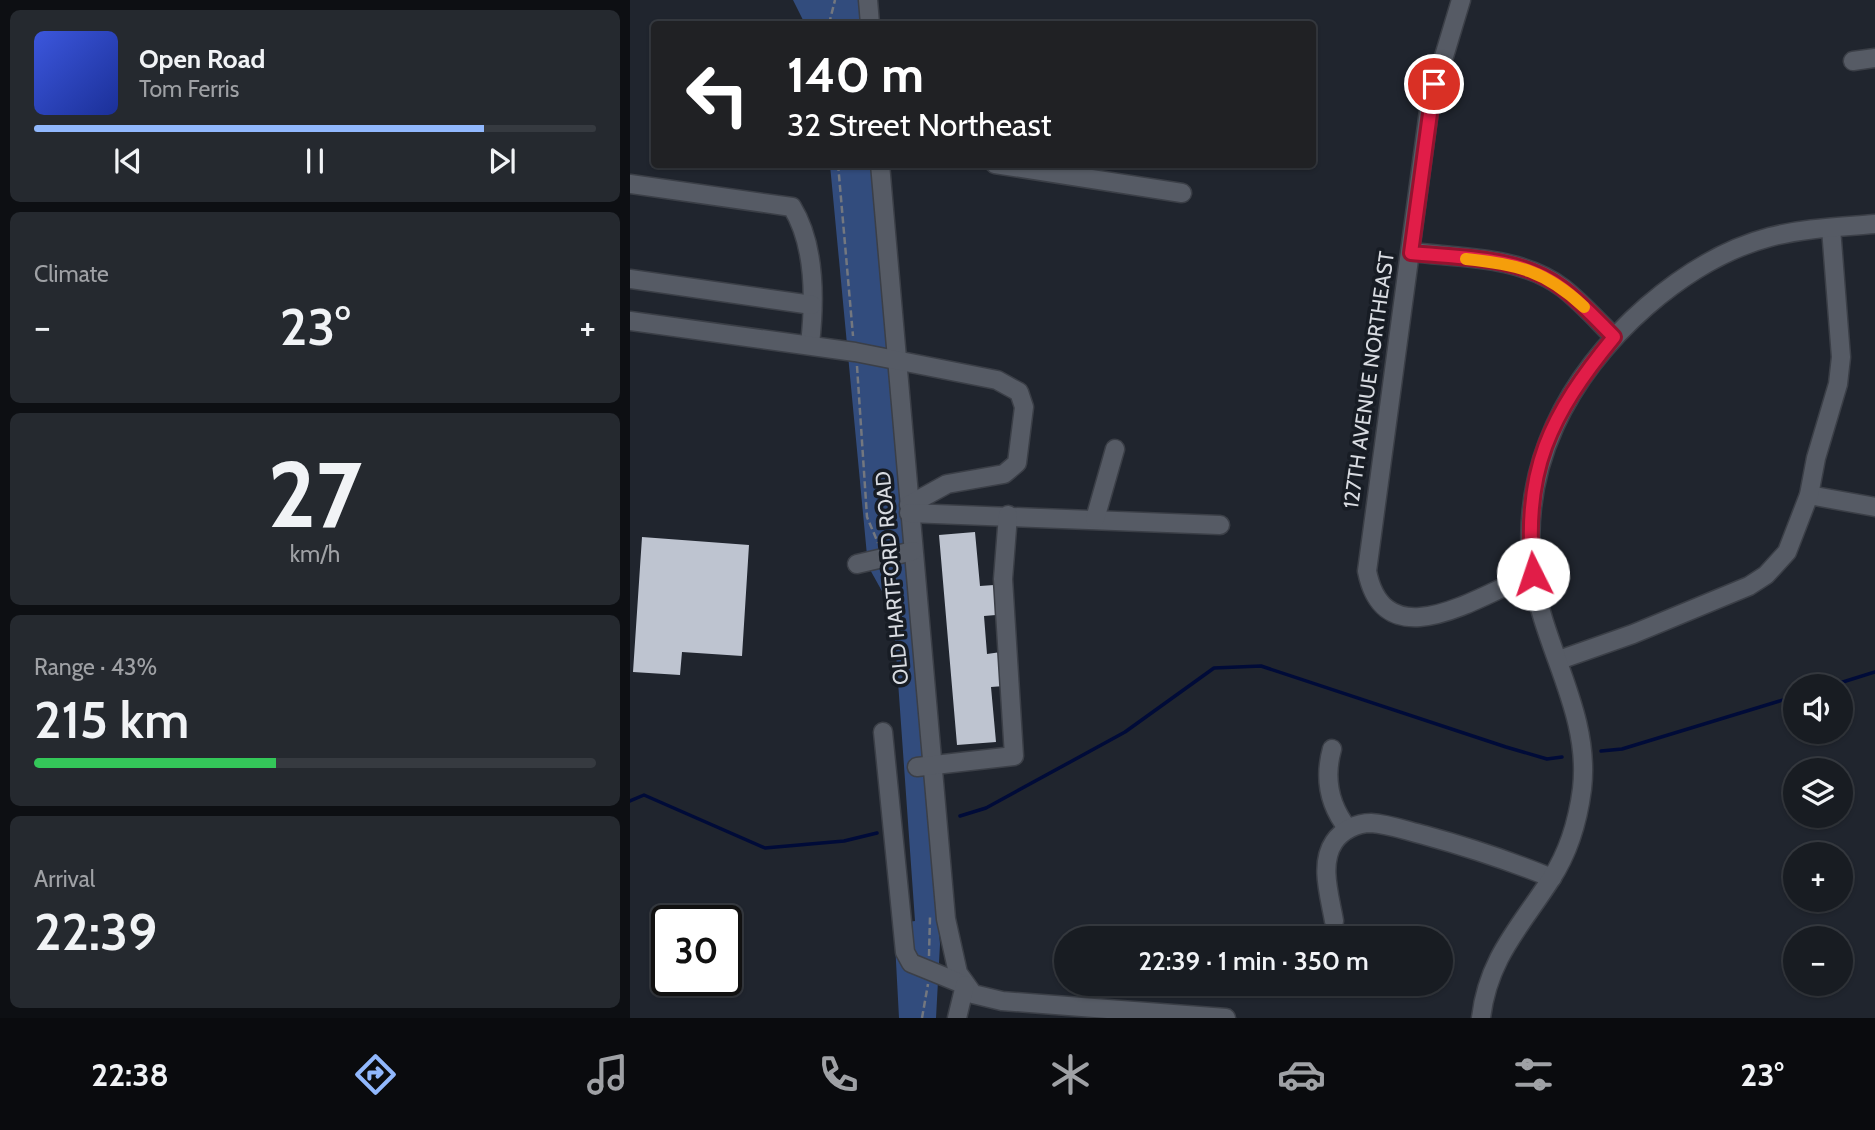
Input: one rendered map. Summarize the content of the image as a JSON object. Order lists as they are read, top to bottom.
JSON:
{
  "streets": {
    "street": ["127TH AVENUE NORTHEAST", "OLD HARTFORD ROAD"]
  },
  "page": {
    "turn": ["140 m", "32 Street Northeast"],
    "song": ["Open Road", "Tom Ferris"],
    "tile": [
      "Climate",
      ["27", "km/h"],
      ["Range · 43%", "215 km"],
      ["Arrival", "22:39"]
    ],
    "heat": ["−", "23°", "+"],
    "map_buttons": ["+", "−"],
    "limit": "30",
    "trip": "22:39 · 1 min · 350 m",
    "tabs": ["22:38", "23°"]
  }
}
